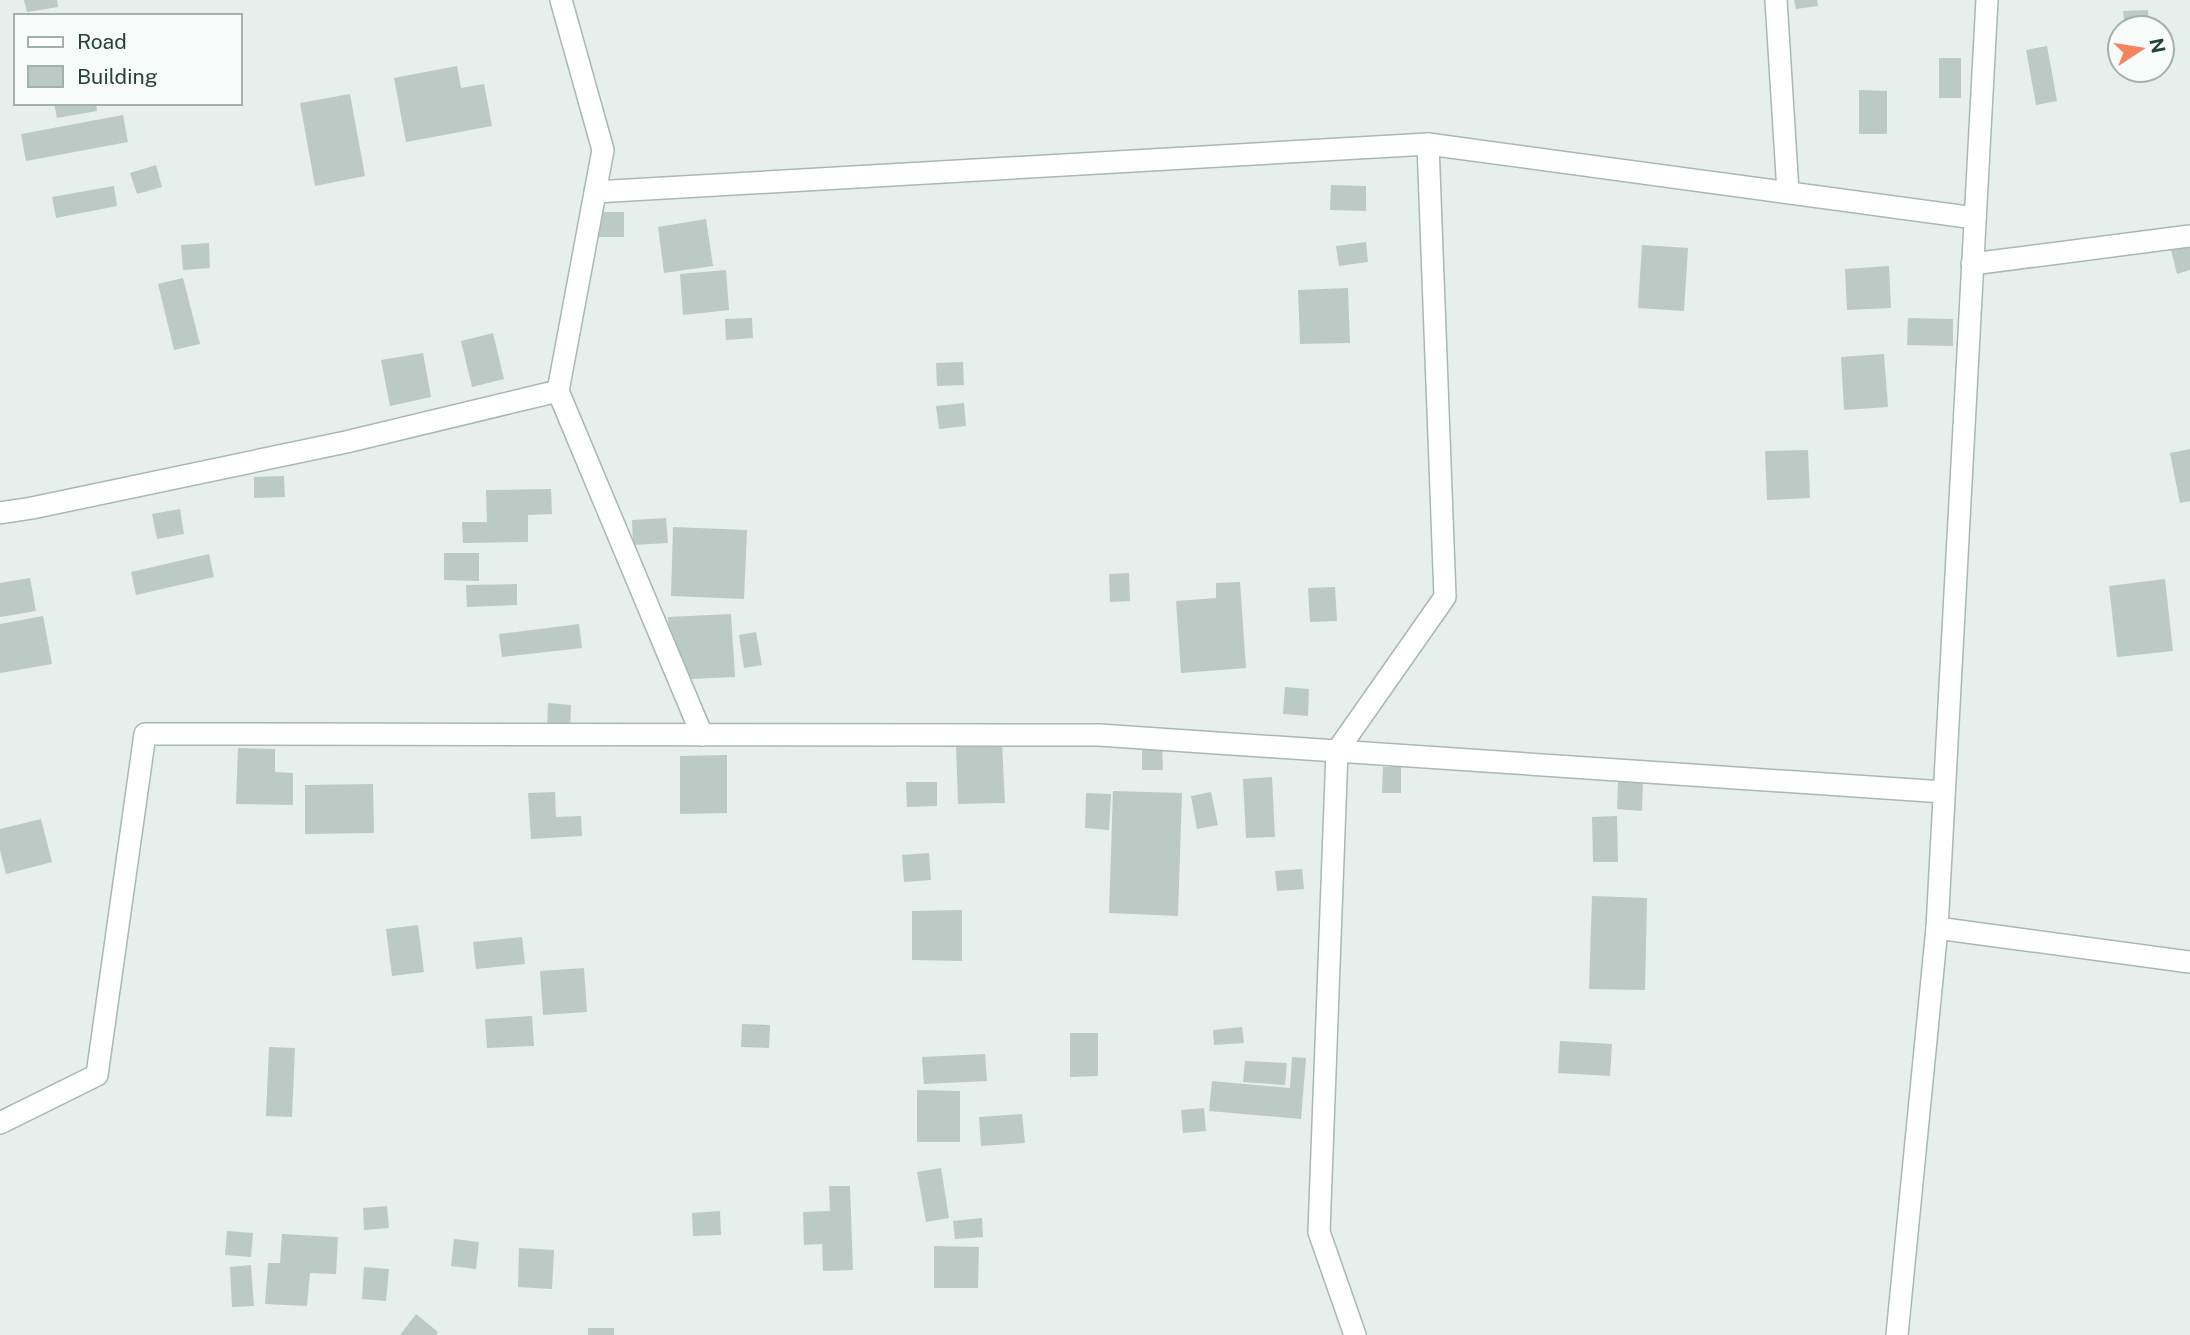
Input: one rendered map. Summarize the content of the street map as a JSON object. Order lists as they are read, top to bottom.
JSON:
{
  "legend": ["Road", "Building"],
  "north": "right"
}
